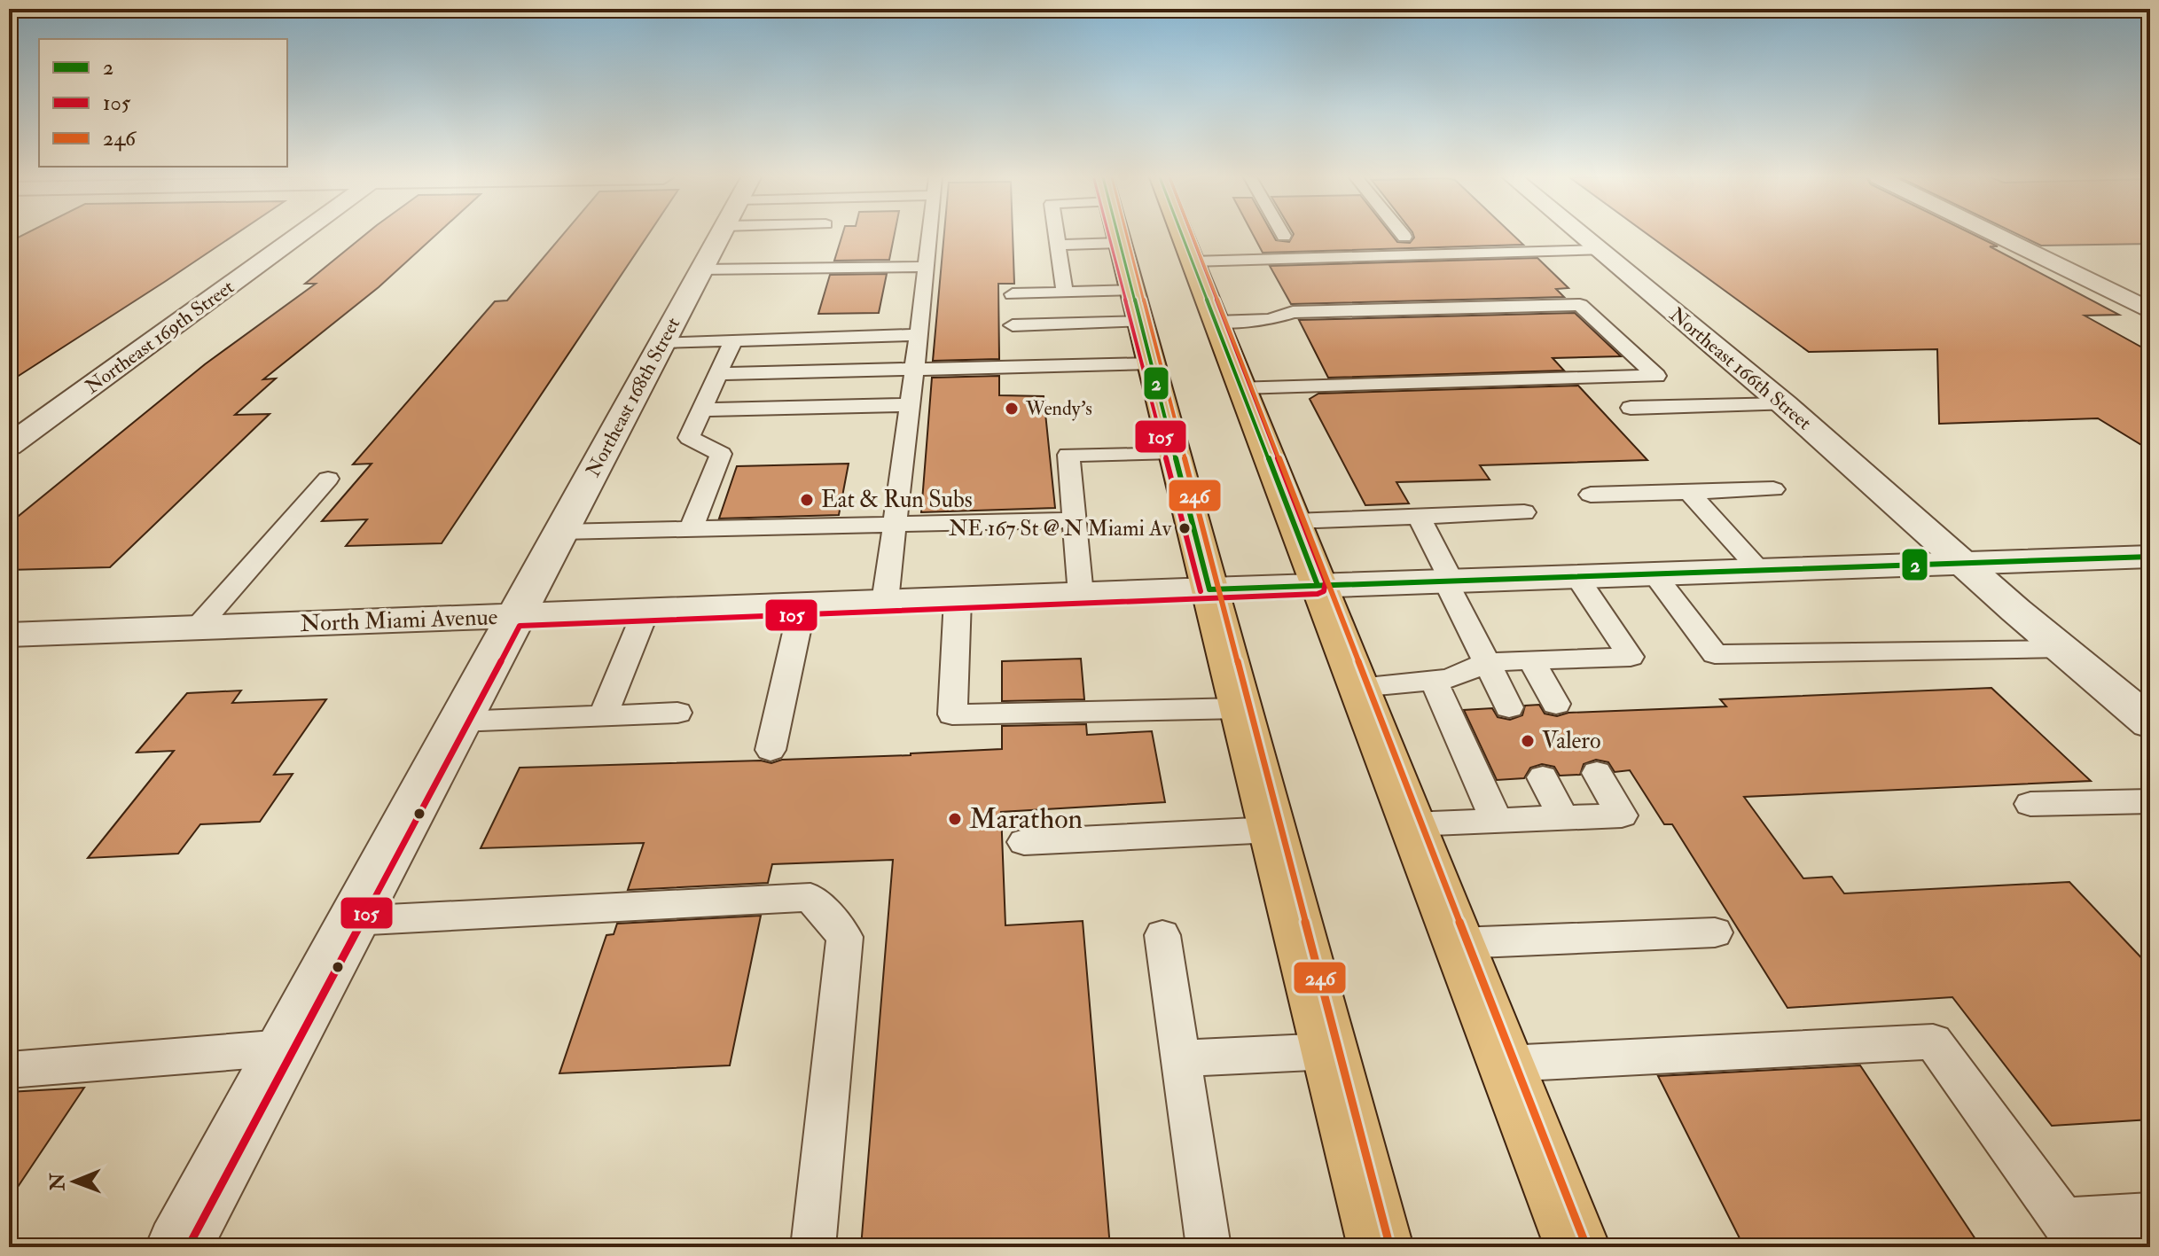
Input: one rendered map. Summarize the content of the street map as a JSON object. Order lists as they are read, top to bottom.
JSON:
{
  "streets": {
    "street": [
      "Northeast 169th Street",
      "Northeast 166th Street",
      "Northeast 168th Street",
      "North Miami Avenue"
    ]
  },
  "crossings": [
    ["Northeast 166th Street", "North Miami Avenue"],
    ["Northeast 168th Street", "North Miami Avenue"]
  ],
  "places": [
    "Wendy's",
    "Eat & Run Subs",
    "NE 167 St @ N Miami Av",
    "Valero",
    "Marathon"
  ],
  "lines": ["transit line 2", "transit line 105", "transit line 246"],
  "legend": ["2", "105", "246"],
  "north": "left"
}
